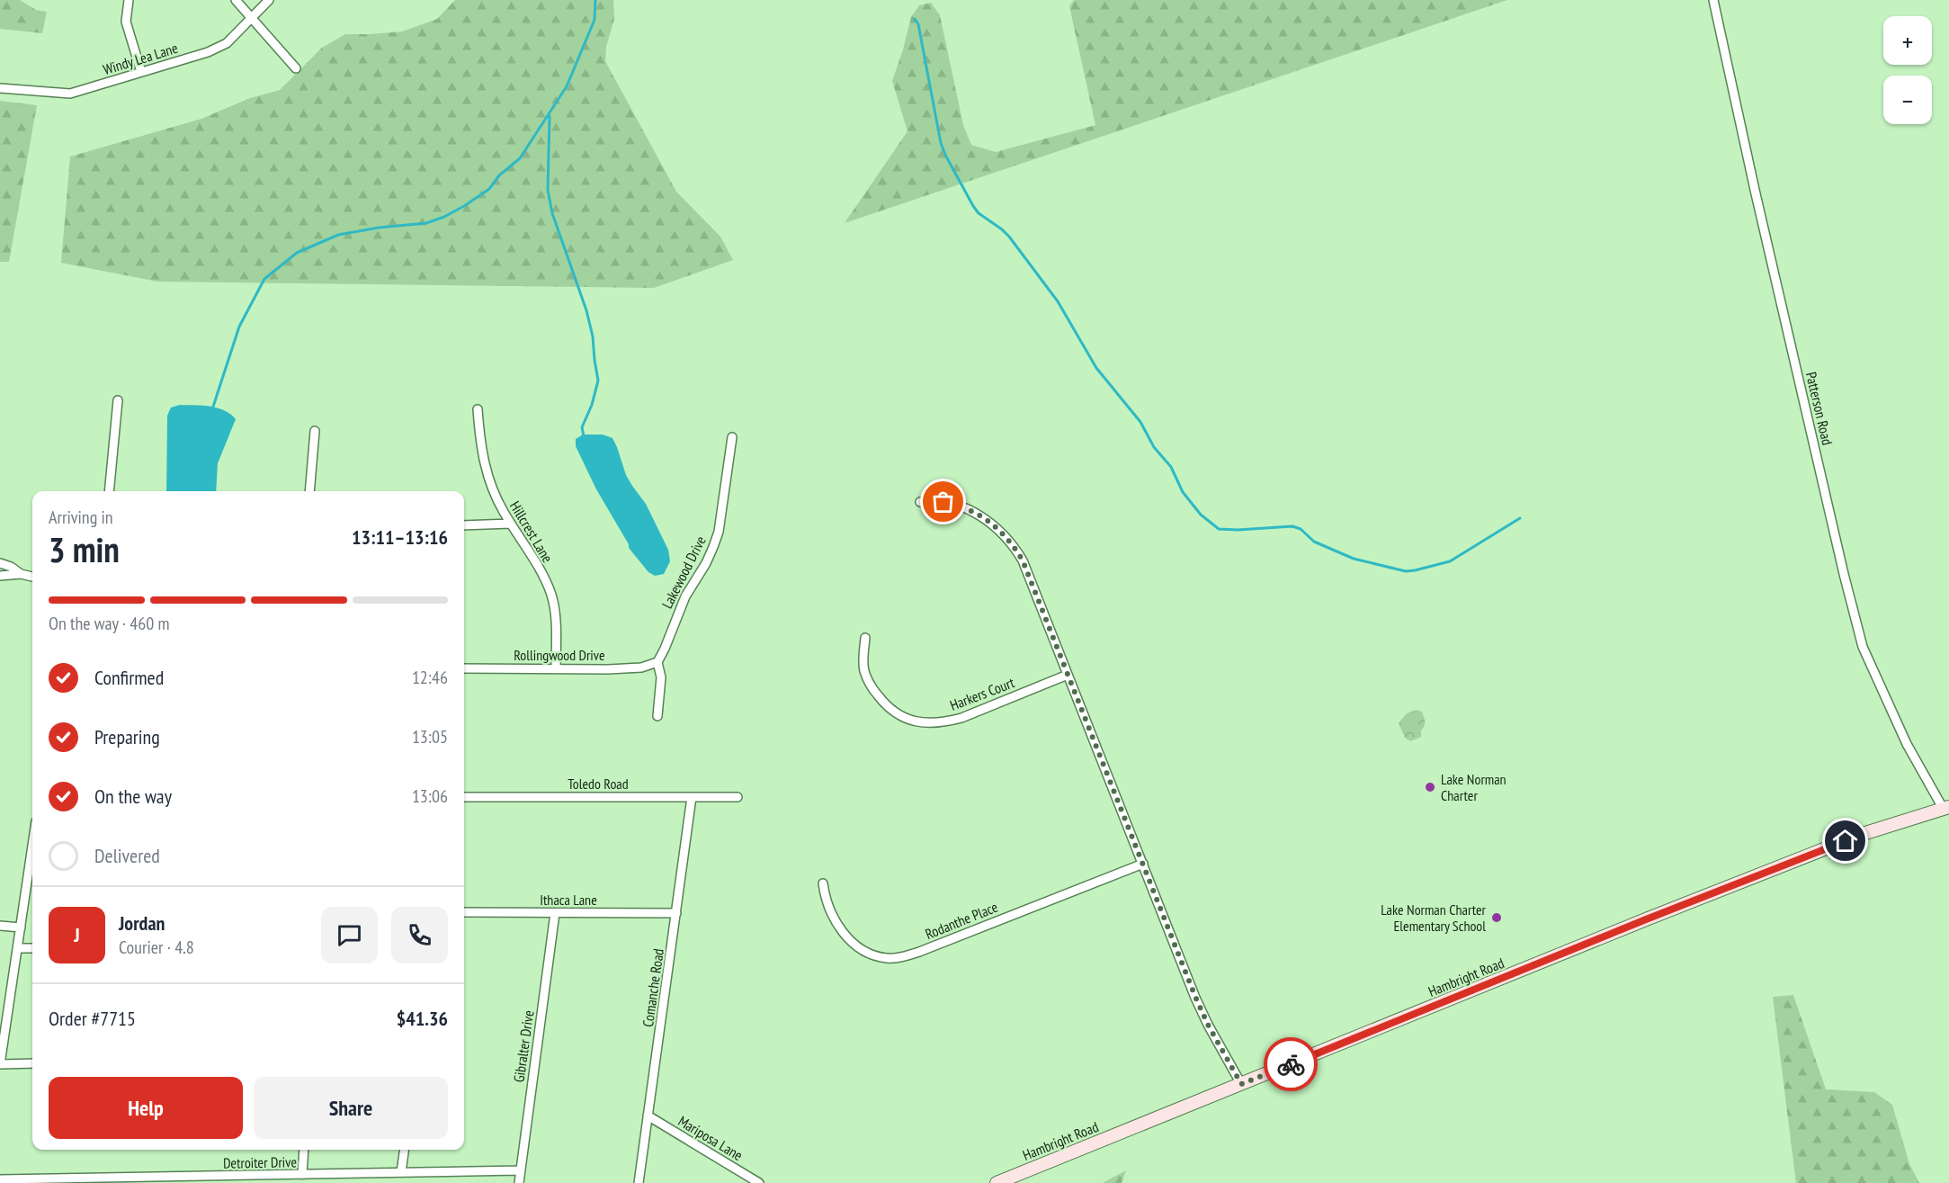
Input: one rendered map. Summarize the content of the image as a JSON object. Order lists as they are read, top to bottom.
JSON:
{
  "streets": {
    "main road": ["Hambright Road"],
    "street": [
      "Windy Lea Lane",
      "Patterson Road",
      "Hillcrest Lane",
      "Lakewood Drive",
      "Rollingwood Drive",
      "Harkers Court",
      "Toledo Road",
      "Ithaca Lane",
      "Rodanthe Place",
      "Comanche Road",
      "Gibralter Drive",
      "Mariposa Lane",
      "Detroiter Drive"
    ]
  },
  "crossings": [
    ["Patterson Road", "Hambright Road"],
    ["Hillcrest Lane", "Rollingwood Drive"],
    ["Lakewood Drive", "Rollingwood Drive"],
    ["Toledo Road", "Comanche Road"],
    ["Ithaca Lane", "Comanche Road"],
    ["Ithaca Lane", "Gibralter Drive"],
    ["Comanche Road", "Mariposa Lane"],
    ["Gibralter Drive", "Detroiter Drive"]
  ],
  "places": ["Lake Norman Charter", "Lake Norman Charter Elementary School"],
  "page": {
    "map_buttons": ["+", "−"],
    "heading": ["3 min", "Arriving in", "13:11–13:16"],
    "panel": [
      "Jordan",
      "Courier · 4.8",
      "Order #7715",
      "$41.36"
    ],
    "bar": "On the way · 460 m",
    "list": [
      ["Confirmed", "12:46"],
      ["Preparing", "13:05"],
      ["On the way", "13:06"],
      "Delivered"
    ],
    "round": "J",
    "buttons": ["Help", "Share"]
  }
}
